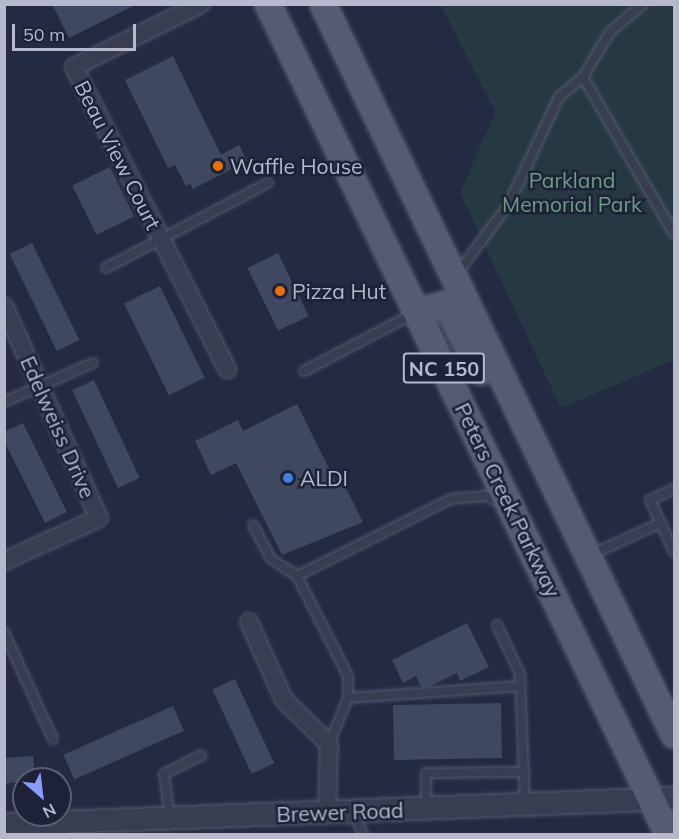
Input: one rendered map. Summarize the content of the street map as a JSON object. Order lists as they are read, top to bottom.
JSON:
{
  "streets": {
    "main road": ["NC 150", "Peters Creek Parkway"],
    "street": ["Beau View Court", "Edelweiss Drive", "Brewer Road"]
  },
  "crossings": [
    ["Peters Creek Parkway", "Brewer Road"]
  ],
  "parks": ["Parkland Memorial Park"],
  "places": ["Waffle House", "Pizza Hut", "ALDI"],
  "scale_bar": "50 m",
  "north": "bottom right"
}
